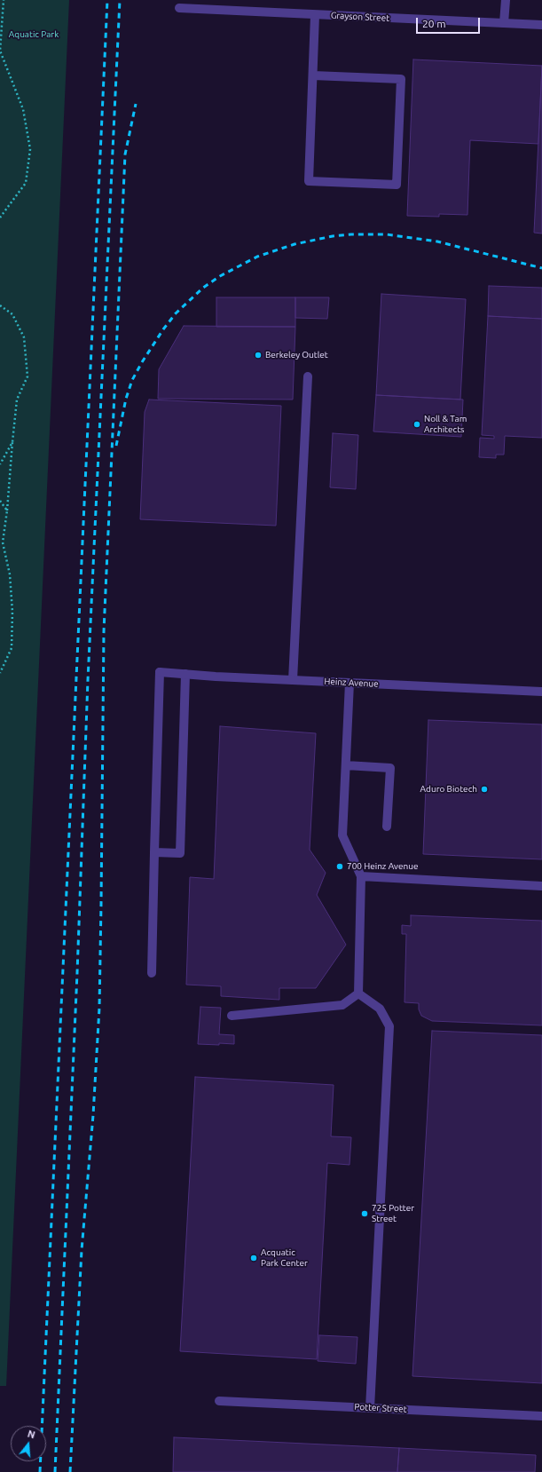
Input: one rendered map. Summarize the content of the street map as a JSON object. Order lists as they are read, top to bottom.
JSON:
{
  "streets": {
    "street": ["Grayson Street", "Heinz Avenue", "Potter Street"]
  },
  "parks": ["Aquatic Park"],
  "places": [
    "Berkeley Outlet",
    "Noll & Tam Architects",
    "Aduro Biotech",
    "700 Heinz Avenue",
    "725 Potter Street",
    "Acquatic Park Center"
  ],
  "scale_bar": "20 m",
  "north": "top"
}
